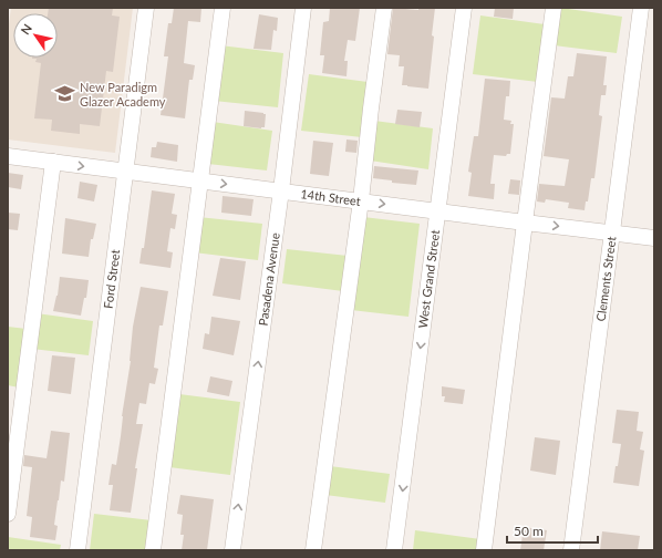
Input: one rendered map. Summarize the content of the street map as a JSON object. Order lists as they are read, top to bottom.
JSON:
{
  "streets": {
    "street": [
      "14th Street",
      "Ford Street",
      "Pasadena Avenue",
      "West Grand Street",
      "Clements Street"
    ]
  },
  "crossings": [
    ["14th Street", "Ford Street"],
    ["14th Street", "Pasadena Avenue"],
    ["14th Street", "West Grand Street"],
    ["14th Street", "Clements Street"]
  ],
  "one_way": ["14th Street"],
  "places": {
    "school or university": ["New Paradigm Glazer Academy"]
  },
  "scale_bar": "50 m",
  "north": "top left"
}
